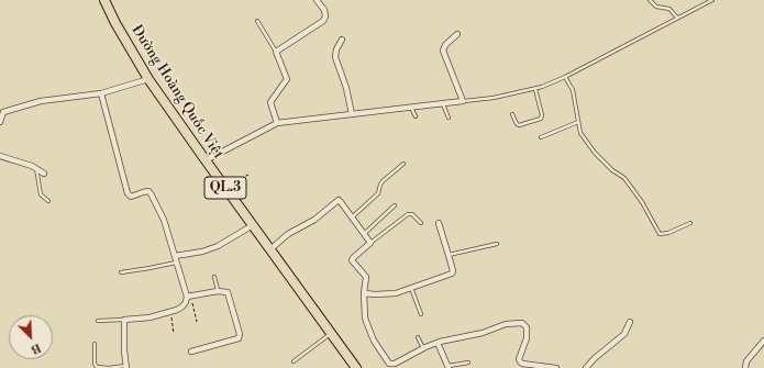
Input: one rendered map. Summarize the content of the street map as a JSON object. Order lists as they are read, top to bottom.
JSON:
{
  "streets": {
    "highway": ["Đường Hoàng Quốc Việt", "QL.3"]
  },
  "north": "bottom right"
}
